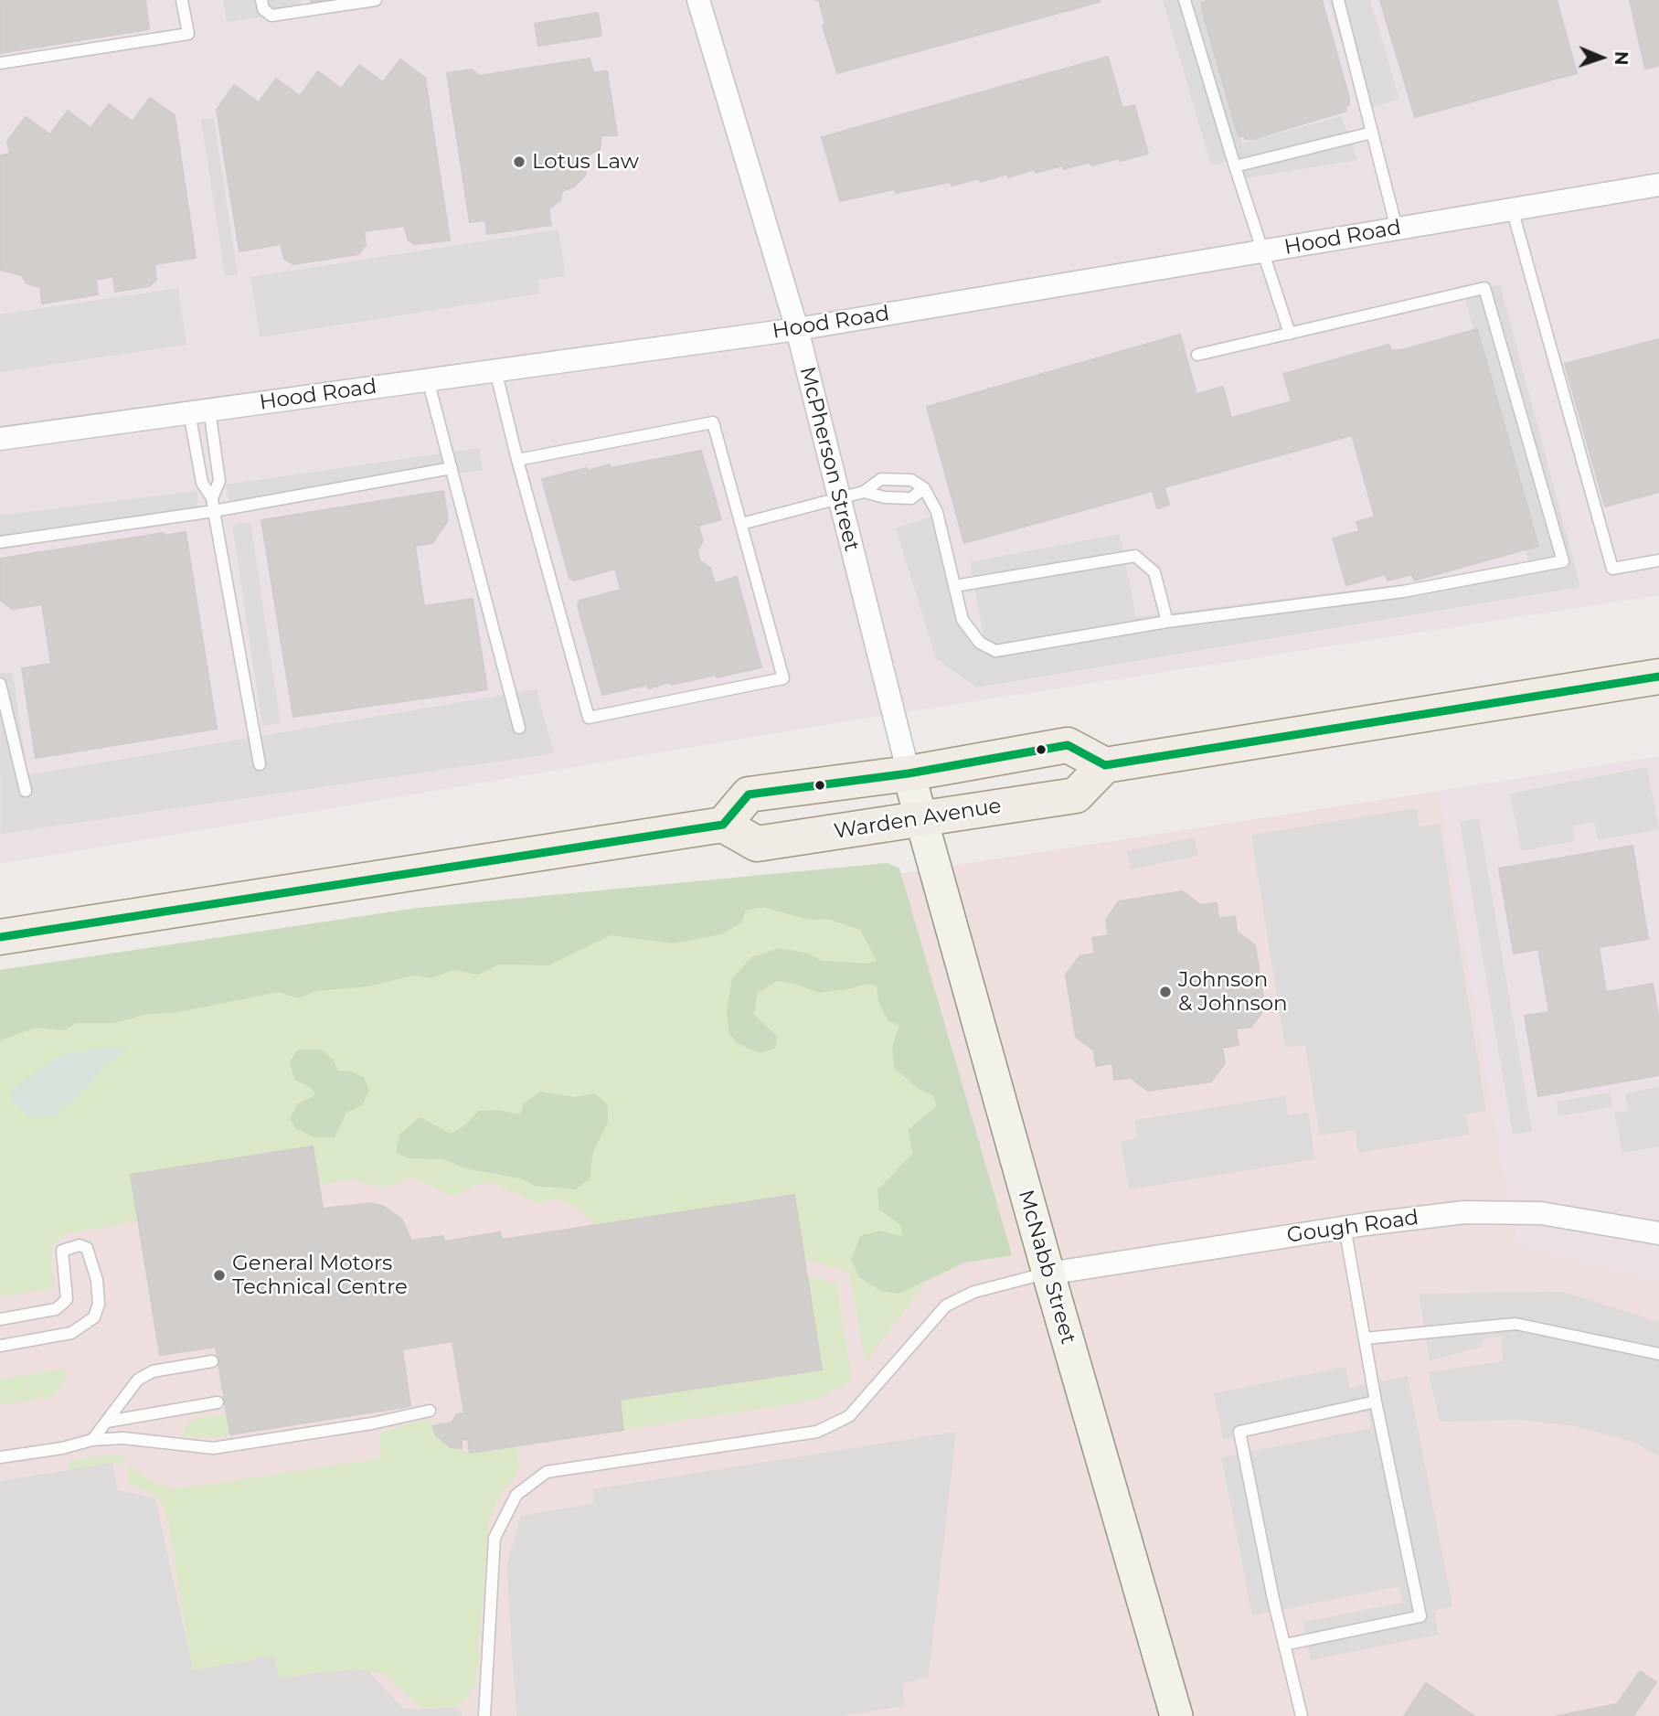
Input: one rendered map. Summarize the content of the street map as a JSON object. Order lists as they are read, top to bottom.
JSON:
{
  "streets": {
    "main road": ["Warden Avenue"],
    "street": [
      "Hood Road",
      "McPherson Street",
      "Gough Road",
      "McNabb Street"
    ]
  },
  "crossings": [
    ["Hood Road", "McPherson Street"],
    ["McPherson Street", "McNabb Street"],
    ["Warden Avenue", "McNabb Street"],
    ["Gough Road", "McNabb Street"]
  ],
  "places": ["Lotus Law", "Johnson & Johnson", "General Motors Technical Centre"],
  "north": "right"
}
